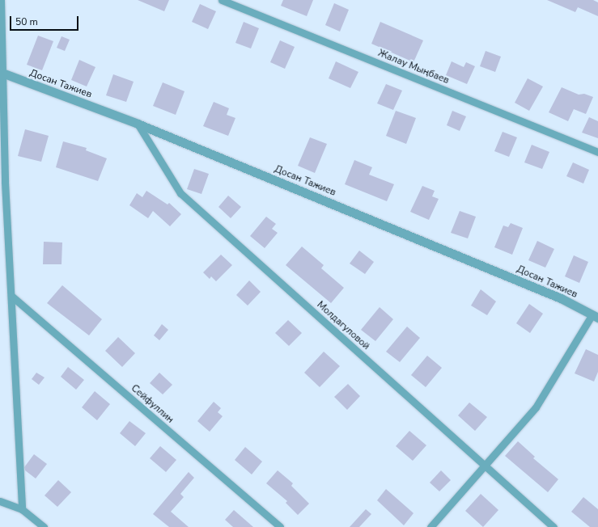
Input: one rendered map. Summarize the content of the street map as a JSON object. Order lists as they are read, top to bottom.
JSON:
{
  "streets": {
    "street": [
      "Жалау Мыңбаев",
      "Досан Тажиев",
      "Молдагуловой",
      "Сейфуллин"
    ]
  },
  "crossings": [
    ["Досан Тажиев", "Молдагуловой"]
  ],
  "scale_bar": "50 m"
}
